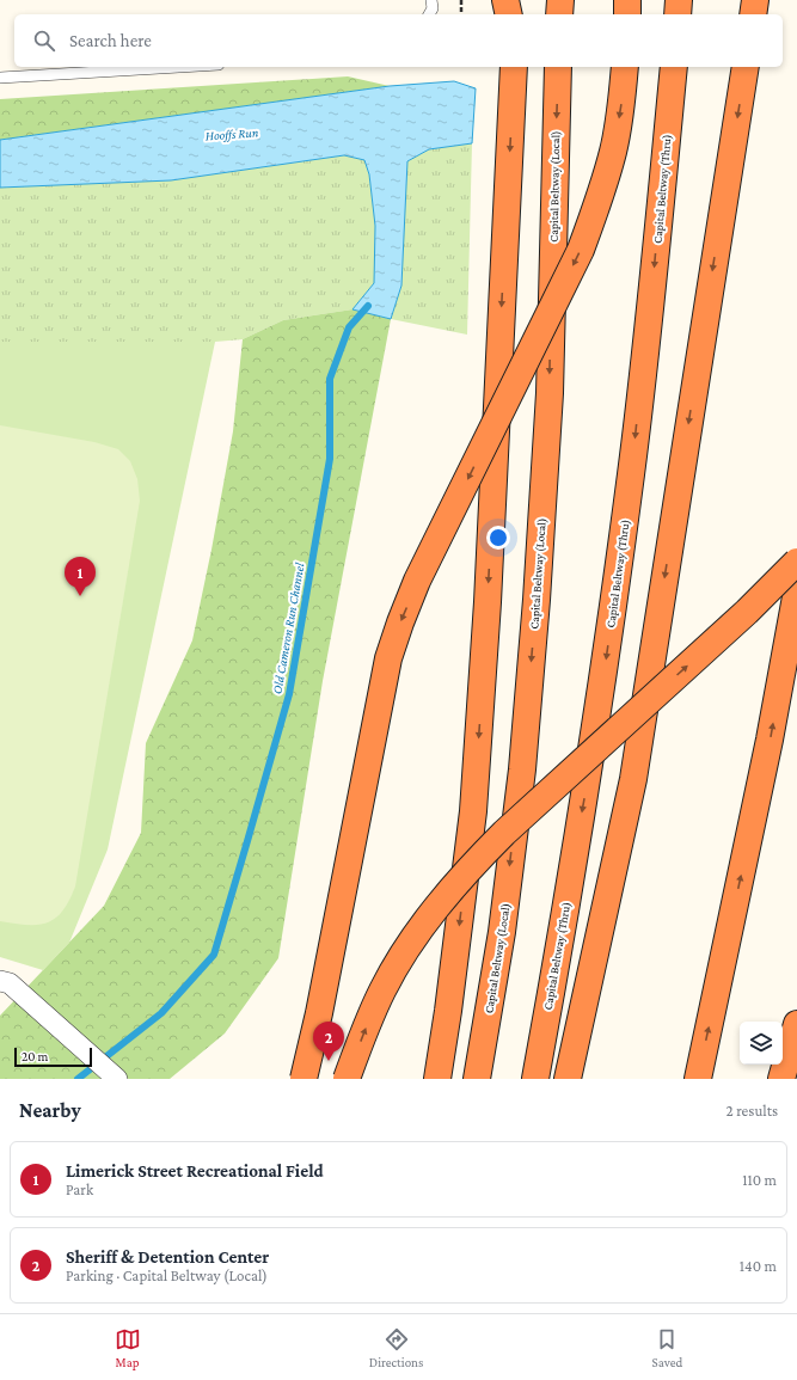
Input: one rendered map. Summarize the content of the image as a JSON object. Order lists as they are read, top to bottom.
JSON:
{
  "streets": {
    "highway": ["Capital Beltway (Local)", "Capital Beltway (Thru)"]
  },
  "water": ["Hooffs Run", "Old Cameron Run Channel"],
  "scale_bar": "20 m",
  "page": {
    "search": "Search here",
    "pins": ["1", "2"],
    "scale": "20 m",
    "heading": ["Nearby", "2 results"],
    "list": [
      {
        "mark": "1",
        "name": "Limerick Street Recreational Field",
        "note": "Park",
        "value": "110 m"
      },
      {
        "mark": "2",
        "name": "Sheriff & Detention Center",
        "note": "Parking · Capital Beltway (Local)",
        "value": "140 m"
      }
    ],
    "nav": ["Map", "Directions", "Saved"]
  }
}
